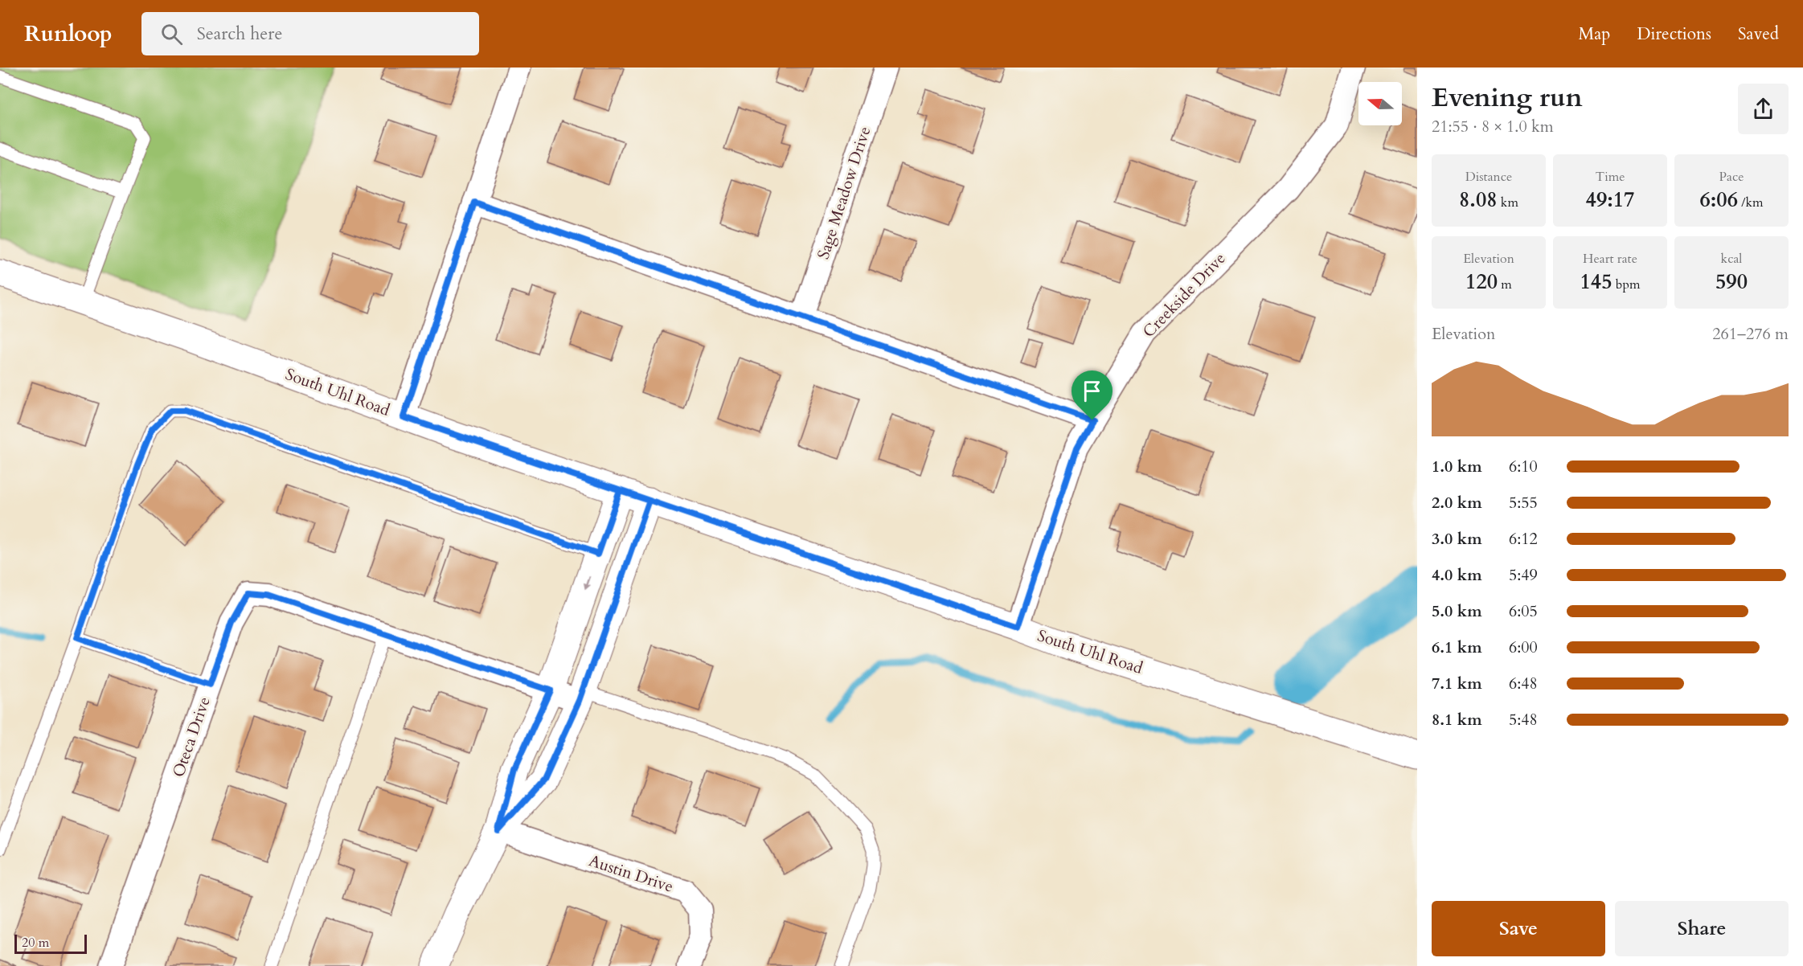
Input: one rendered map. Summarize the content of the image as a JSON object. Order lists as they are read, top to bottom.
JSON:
{
  "streets": {
    "main road": ["South Uhl Road"],
    "street": [
      "Sage Meadow Drive",
      "Creekside Drive",
      "Oteca Drive",
      "Austin Drive"
    ]
  },
  "crossings": [
    ["Creekside Drive", "South Uhl Road"]
  ],
  "scale_bar": "20 m",
  "north": "left",
  "page": {
    "header": "Runloop",
    "search": "Search here",
    "nav": ["Map", "Directions", "Saved"],
    "heading": ["Evening run", "21:55 · 8 × 1.0 km"],
    "stats": [
      ["Distance", "8.08 km"],
      ["Time", "49:17"],
      ["Pace", "6:06 /km"],
      ["Elevation", "120 m"],
      ["Heart rate", "145 bpm"],
      ["kcal", "590"]
    ],
    "chart": ["Elevation", "261–276 m"],
    "list": [
      {
        "name": "1.0 km",
        "note": "6:10"
      },
      {
        "name": "2.0 km",
        "note": "5:55"
      },
      {
        "name": "3.0 km",
        "note": "6:12"
      },
      {
        "name": "4.0 km",
        "note": "5:49"
      },
      {
        "name": "5.0 km",
        "note": "6:05"
      },
      {
        "name": "6.1 km",
        "note": "6:00"
      },
      {
        "name": "7.1 km",
        "note": "6:48"
      },
      {
        "name": "8.1 km",
        "note": "5:48"
      }
    ],
    "buttons": ["Save", "Share"],
    "scale": "20 m"
  }
}
